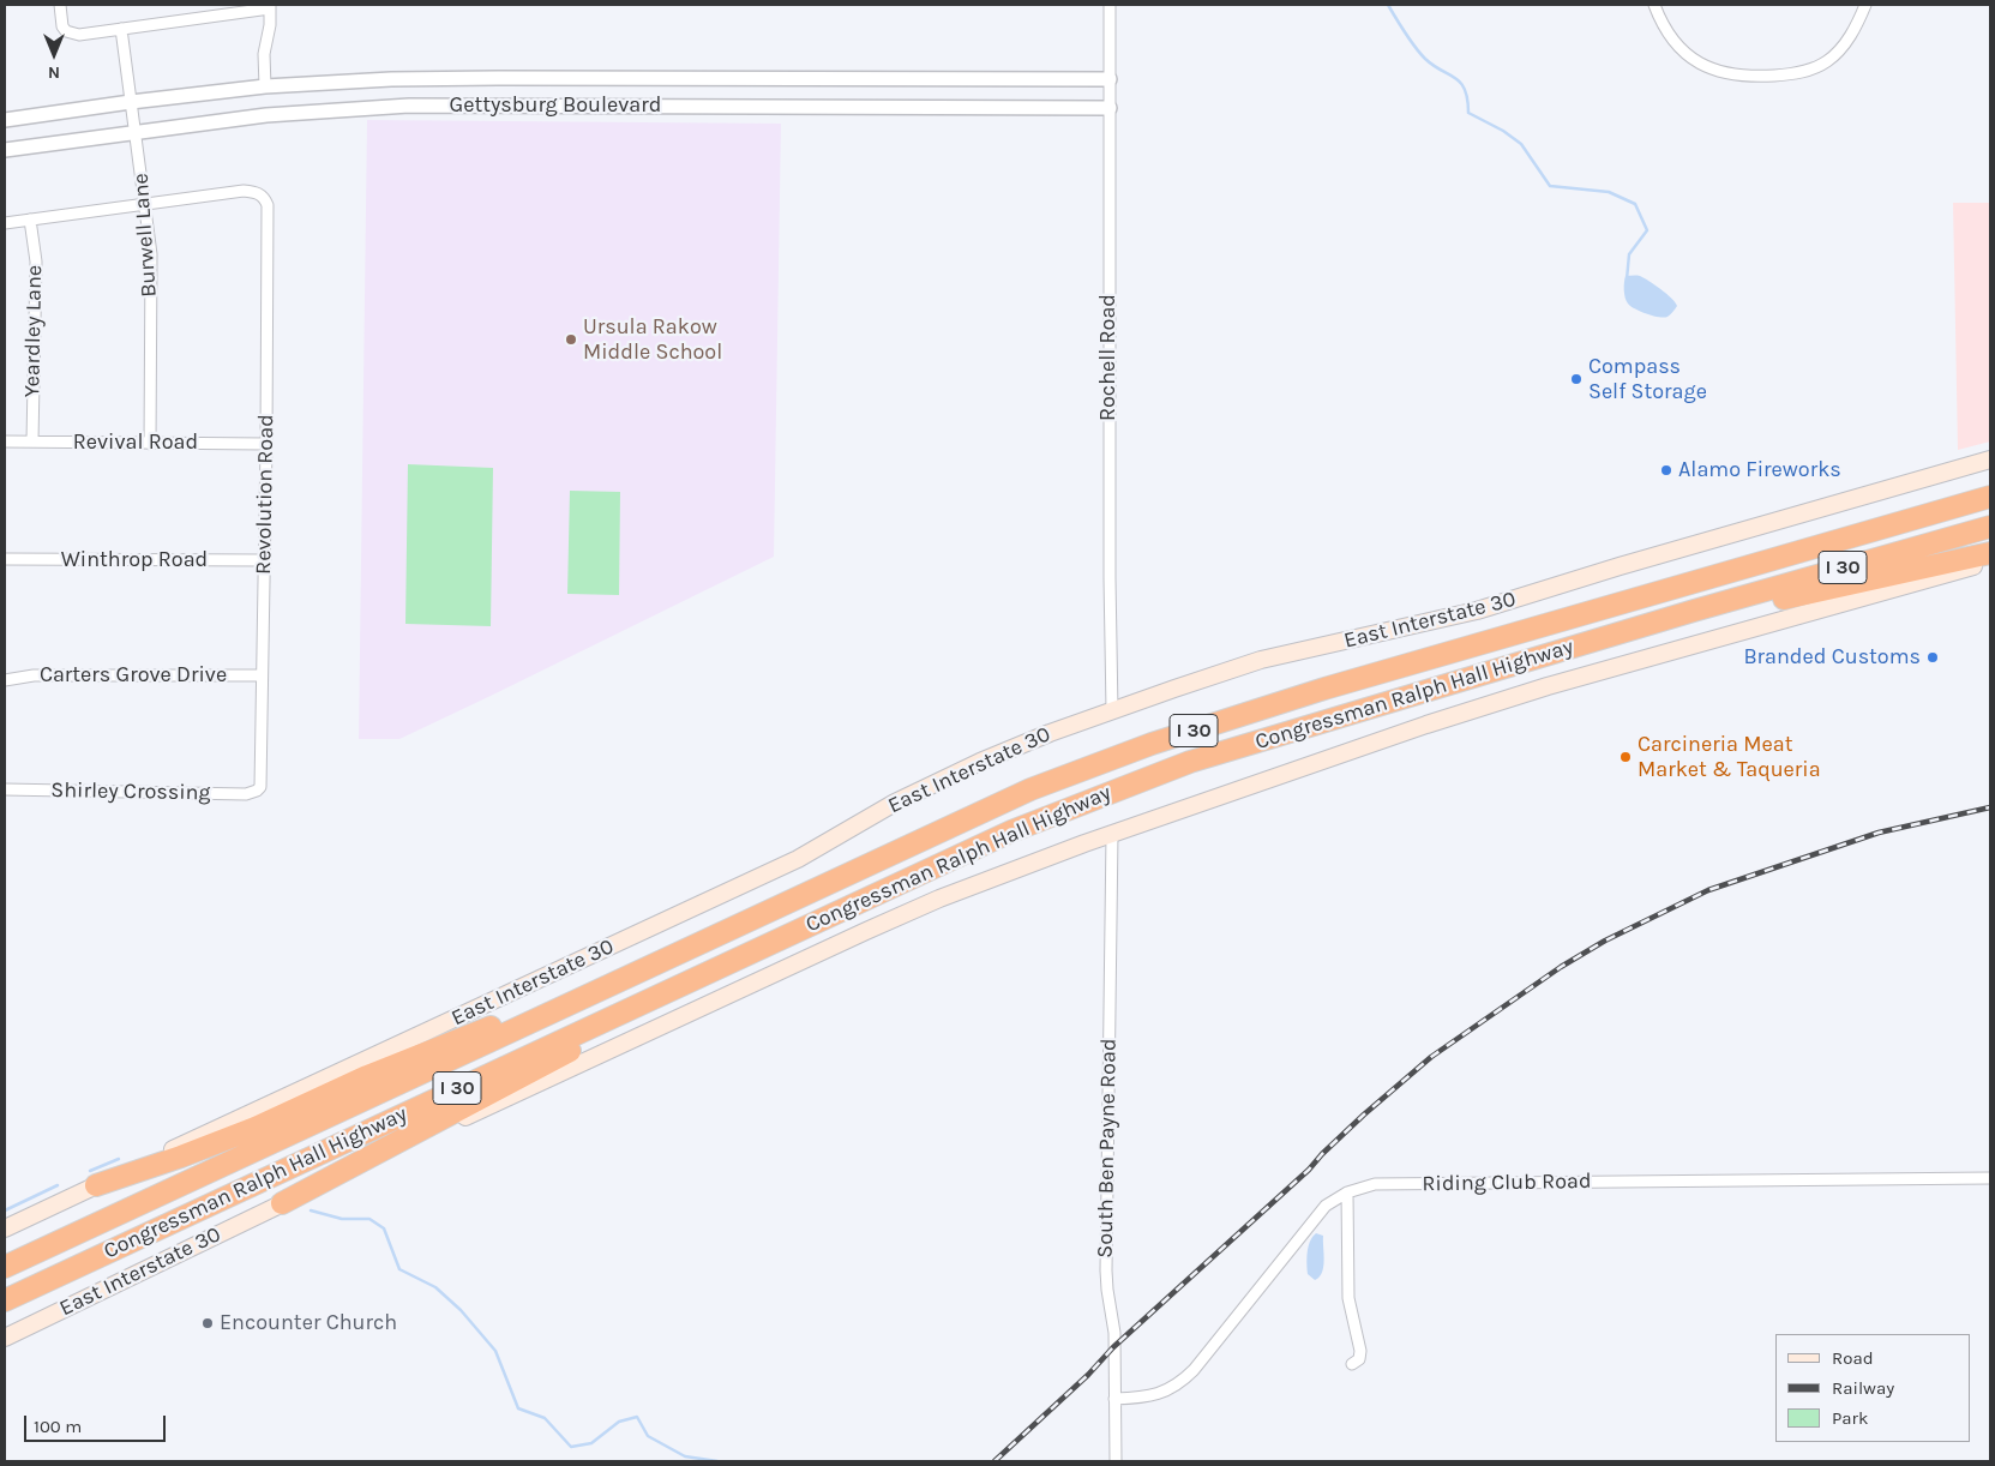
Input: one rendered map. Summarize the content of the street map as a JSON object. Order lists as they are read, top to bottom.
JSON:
{
  "streets": {
    "highway": ["I 30", "Congressman Ralph Hall Highway"],
    "main road": ["East Interstate 30"],
    "street": [
      "Gettysburg Boulevard",
      "Burwell Lane",
      "Yeardley Lane",
      "Rochell Road",
      "Revival Road",
      "Revolution Road",
      "Winthrop Road",
      "Carters Grove Drive",
      "Shirley Crossing",
      "South Ben Payne Road",
      "Riding Club Road"
    ]
  },
  "crossings": [
    ["Gettysburg Boulevard", "Burwell Lane"],
    ["Gettysburg Boulevard", "Rochell Road"],
    ["Burwell Lane", "Revival Road"],
    ["Burwell Lane", "Revolution Road"],
    ["Yeardley Lane", "Revival Road"],
    ["Rochell Road", "East Interstate 30"],
    ["Revival Road", "Revolution Road"],
    ["Revolution Road", "Winthrop Road"],
    ["Revolution Road", "Carters Grove Drive"],
    ["Revolution Road", "Shirley Crossing"],
    ["East Interstate 30", "South Ben Payne Road"],
    ["South Ben Payne Road", "Riding Club Road"]
  ],
  "places": [
    "Ursula Rakow Middle School",
    "Compass Self Storage",
    "Alamo Fireworks",
    "Branded Customs",
    "Carcineria Meat Market & Taqueria",
    "Encounter Church"
  ],
  "legend": ["Road", "Railway", "Park"],
  "scale_bar": "100 m",
  "north": "bottom"
}
